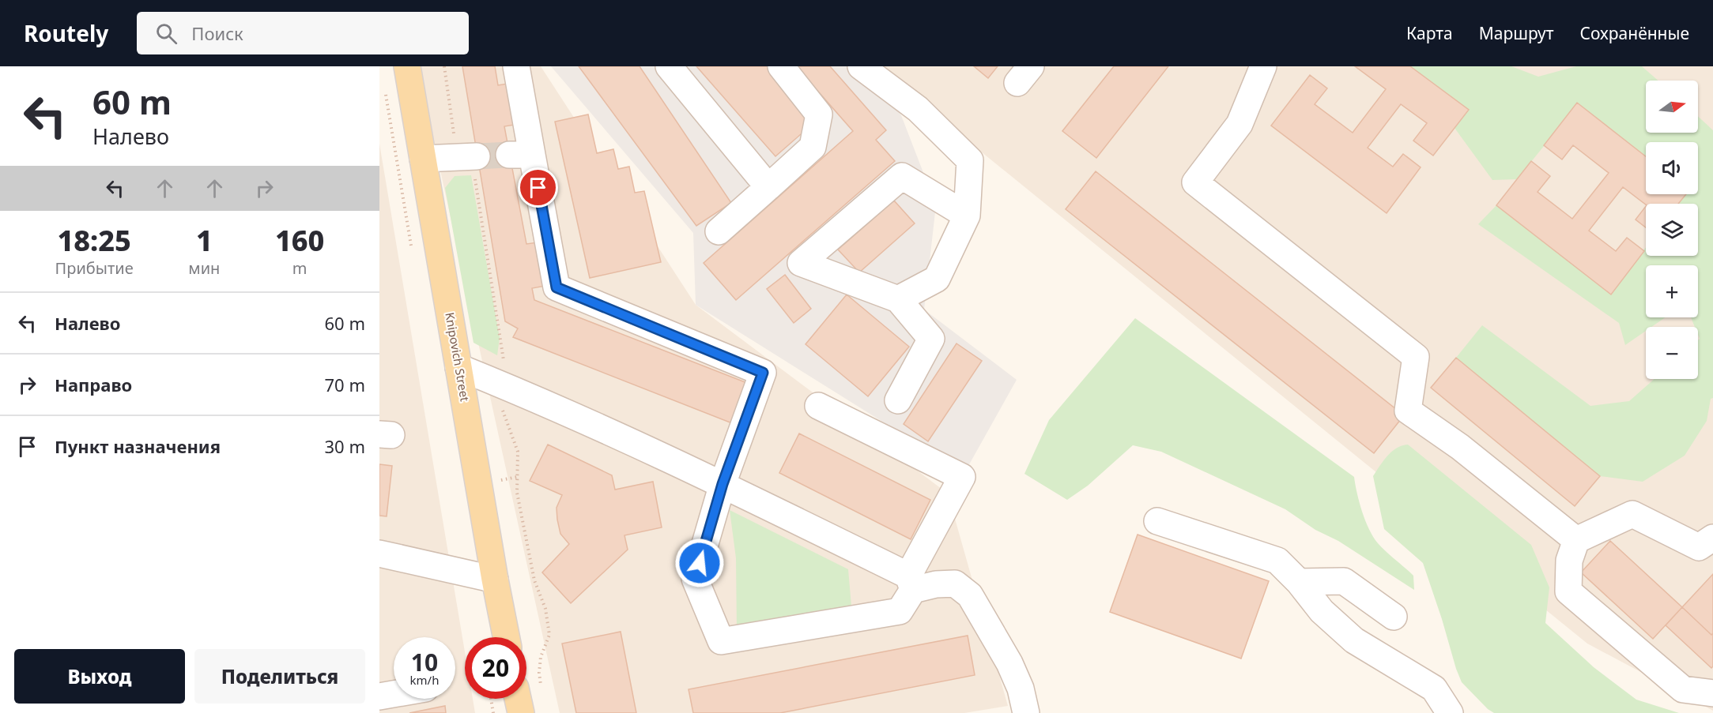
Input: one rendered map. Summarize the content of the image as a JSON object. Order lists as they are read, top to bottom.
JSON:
{
  "streets": {
    "main road": ["Knipovich Street"]
  },
  "north": "right",
  "page": {
    "header": "Routely",
    "search": "Поиск",
    "nav": ["Карта", "Маршрут", "Сохранённые"],
    "turn": ["60 m", "Налево"],
    "map_buttons": ["+", "−"],
    "eta": [
      "18:25",
      "Прибытие",
      "1",
      "мин",
      "160",
      "m"
    ],
    "list": [
      {
        "name": "Налево",
        "value": "60 m"
      },
      {
        "name": "Направо",
        "value": "70 m"
      },
      {
        "name": "Пункт назначения",
        "value": "30 m"
      }
    ],
    "speed": "10 km/h",
    "limit": "20",
    "buttons": ["Выход", "Поделиться"]
  }
}
